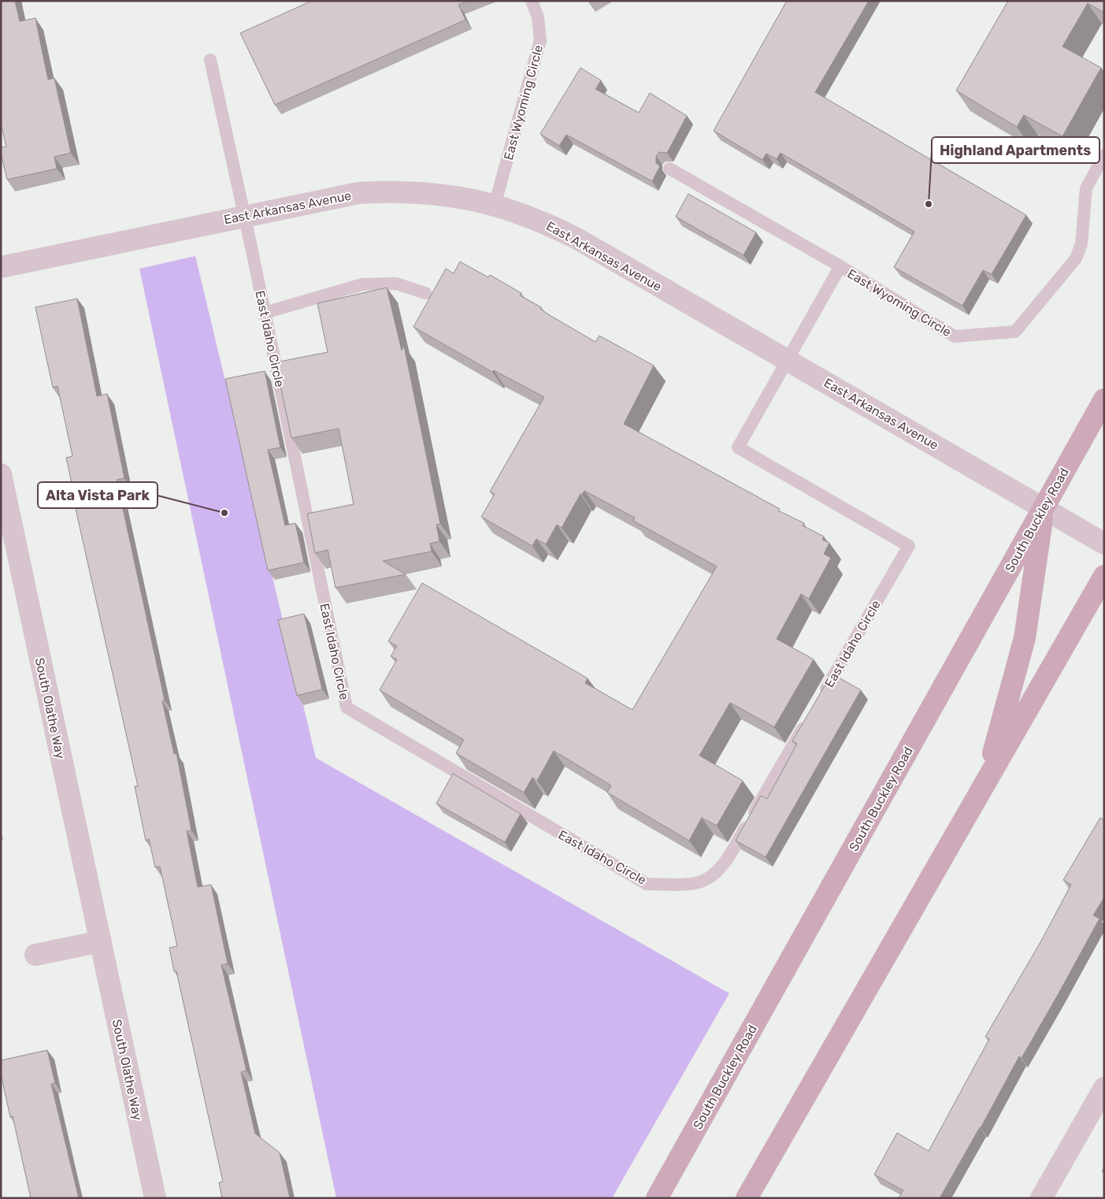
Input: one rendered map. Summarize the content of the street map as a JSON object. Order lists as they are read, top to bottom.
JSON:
{
  "streets": {
    "main road": ["South Buckley Road"],
    "street": ["East Arkansas Avenue", "South Olathe Way"],
    "lane": ["East Wyoming Circle", "East Idaho Circle"]
  },
  "crossings": [
    ["East Wyoming Circle", "East Arkansas Avenue"],
    ["East Wyoming Circle", "East Idaho Circle"],
    ["East Arkansas Avenue", "East Idaho Circle"],
    ["East Arkansas Avenue", "South Buckley Road"]
  ],
  "places": ["Highland Apartments", "Alta Vista Park"]
}
